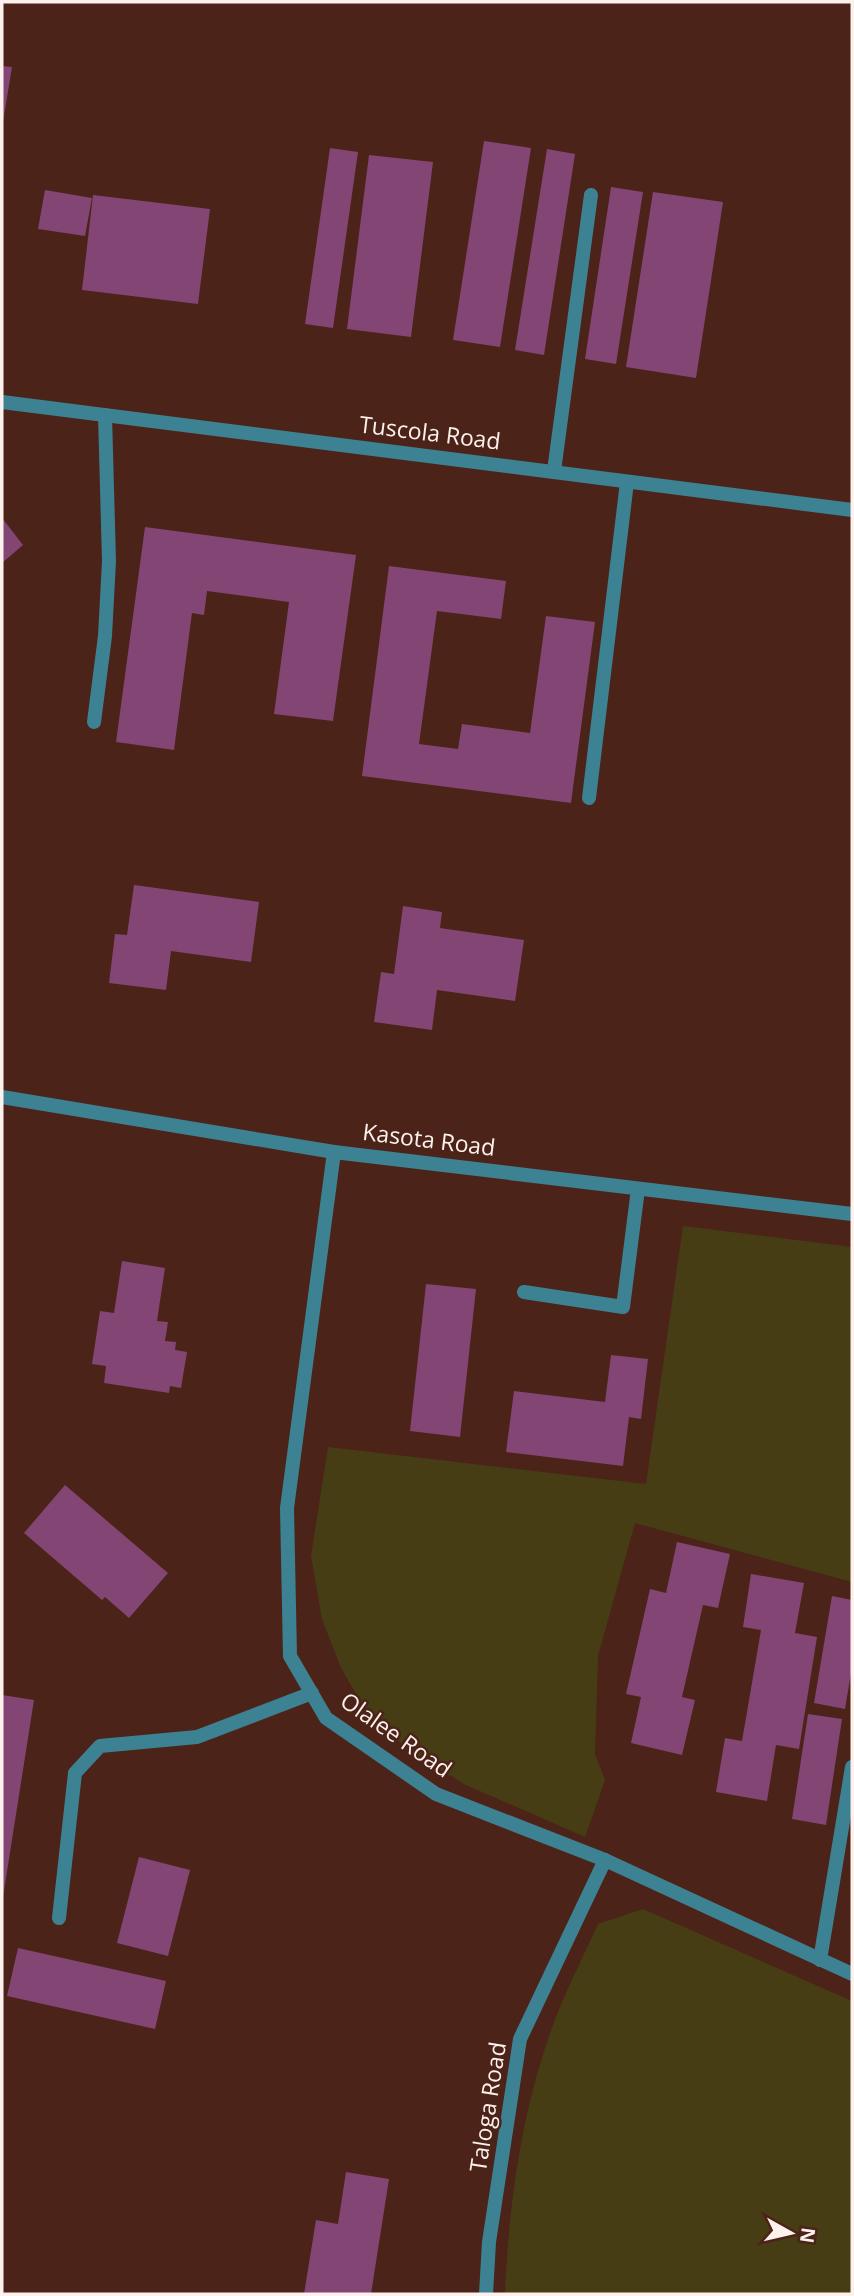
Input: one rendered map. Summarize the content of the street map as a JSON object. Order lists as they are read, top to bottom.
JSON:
{
  "streets": {
    "street": [
      "Tuscola Road",
      "Kasota Road",
      "Olalee Road",
      "Taloga Road"
    ]
  },
  "crossings": [
    ["Kasota Road", "Olalee Road"],
    ["Olalee Road", "Taloga Road"]
  ],
  "north": "right"
}
